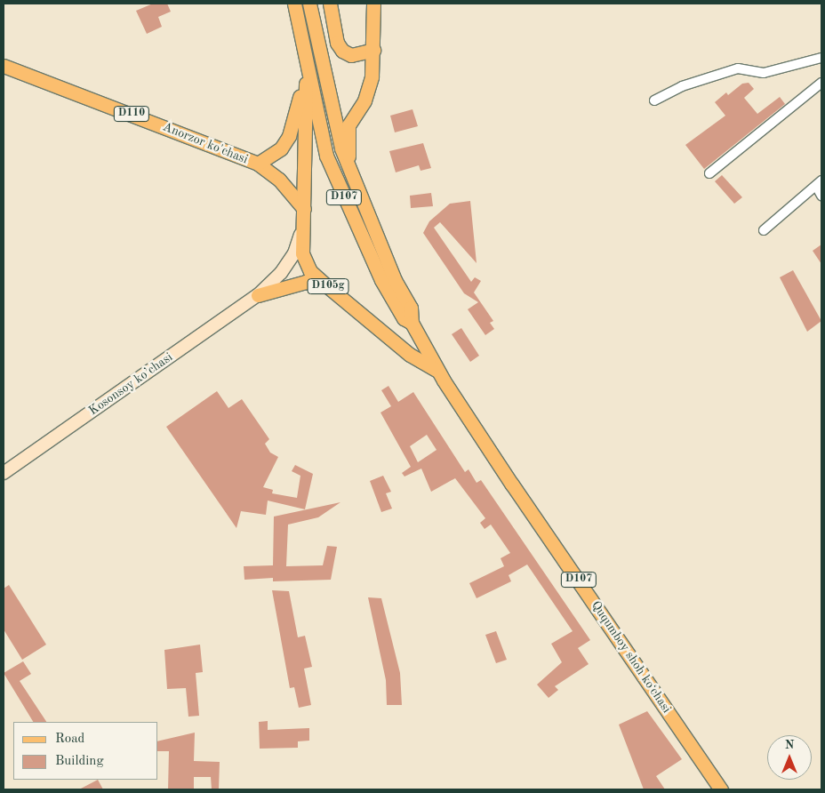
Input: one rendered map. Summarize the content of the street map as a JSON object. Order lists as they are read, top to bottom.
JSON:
{
  "streets": {
    "main road": [
      "D110",
      "Anorzor ko'chasi",
      "D107",
      "D105g",
      "Kosonsoy ko’chasi",
      "Ququmboy shoh koʻchasi"
    ]
  },
  "crossings": [
    ["D110", "Anorzor ko'chasi"],
    ["D107", "D105g"],
    ["D107", "Ququmboy shoh koʻchasi"],
    ["D105g", "Kosonsoy ko’chasi"],
    ["D105g", "Ququmboy shoh koʻchasi"]
  ],
  "legend": ["Road", "Building"],
  "north": "top"
}
